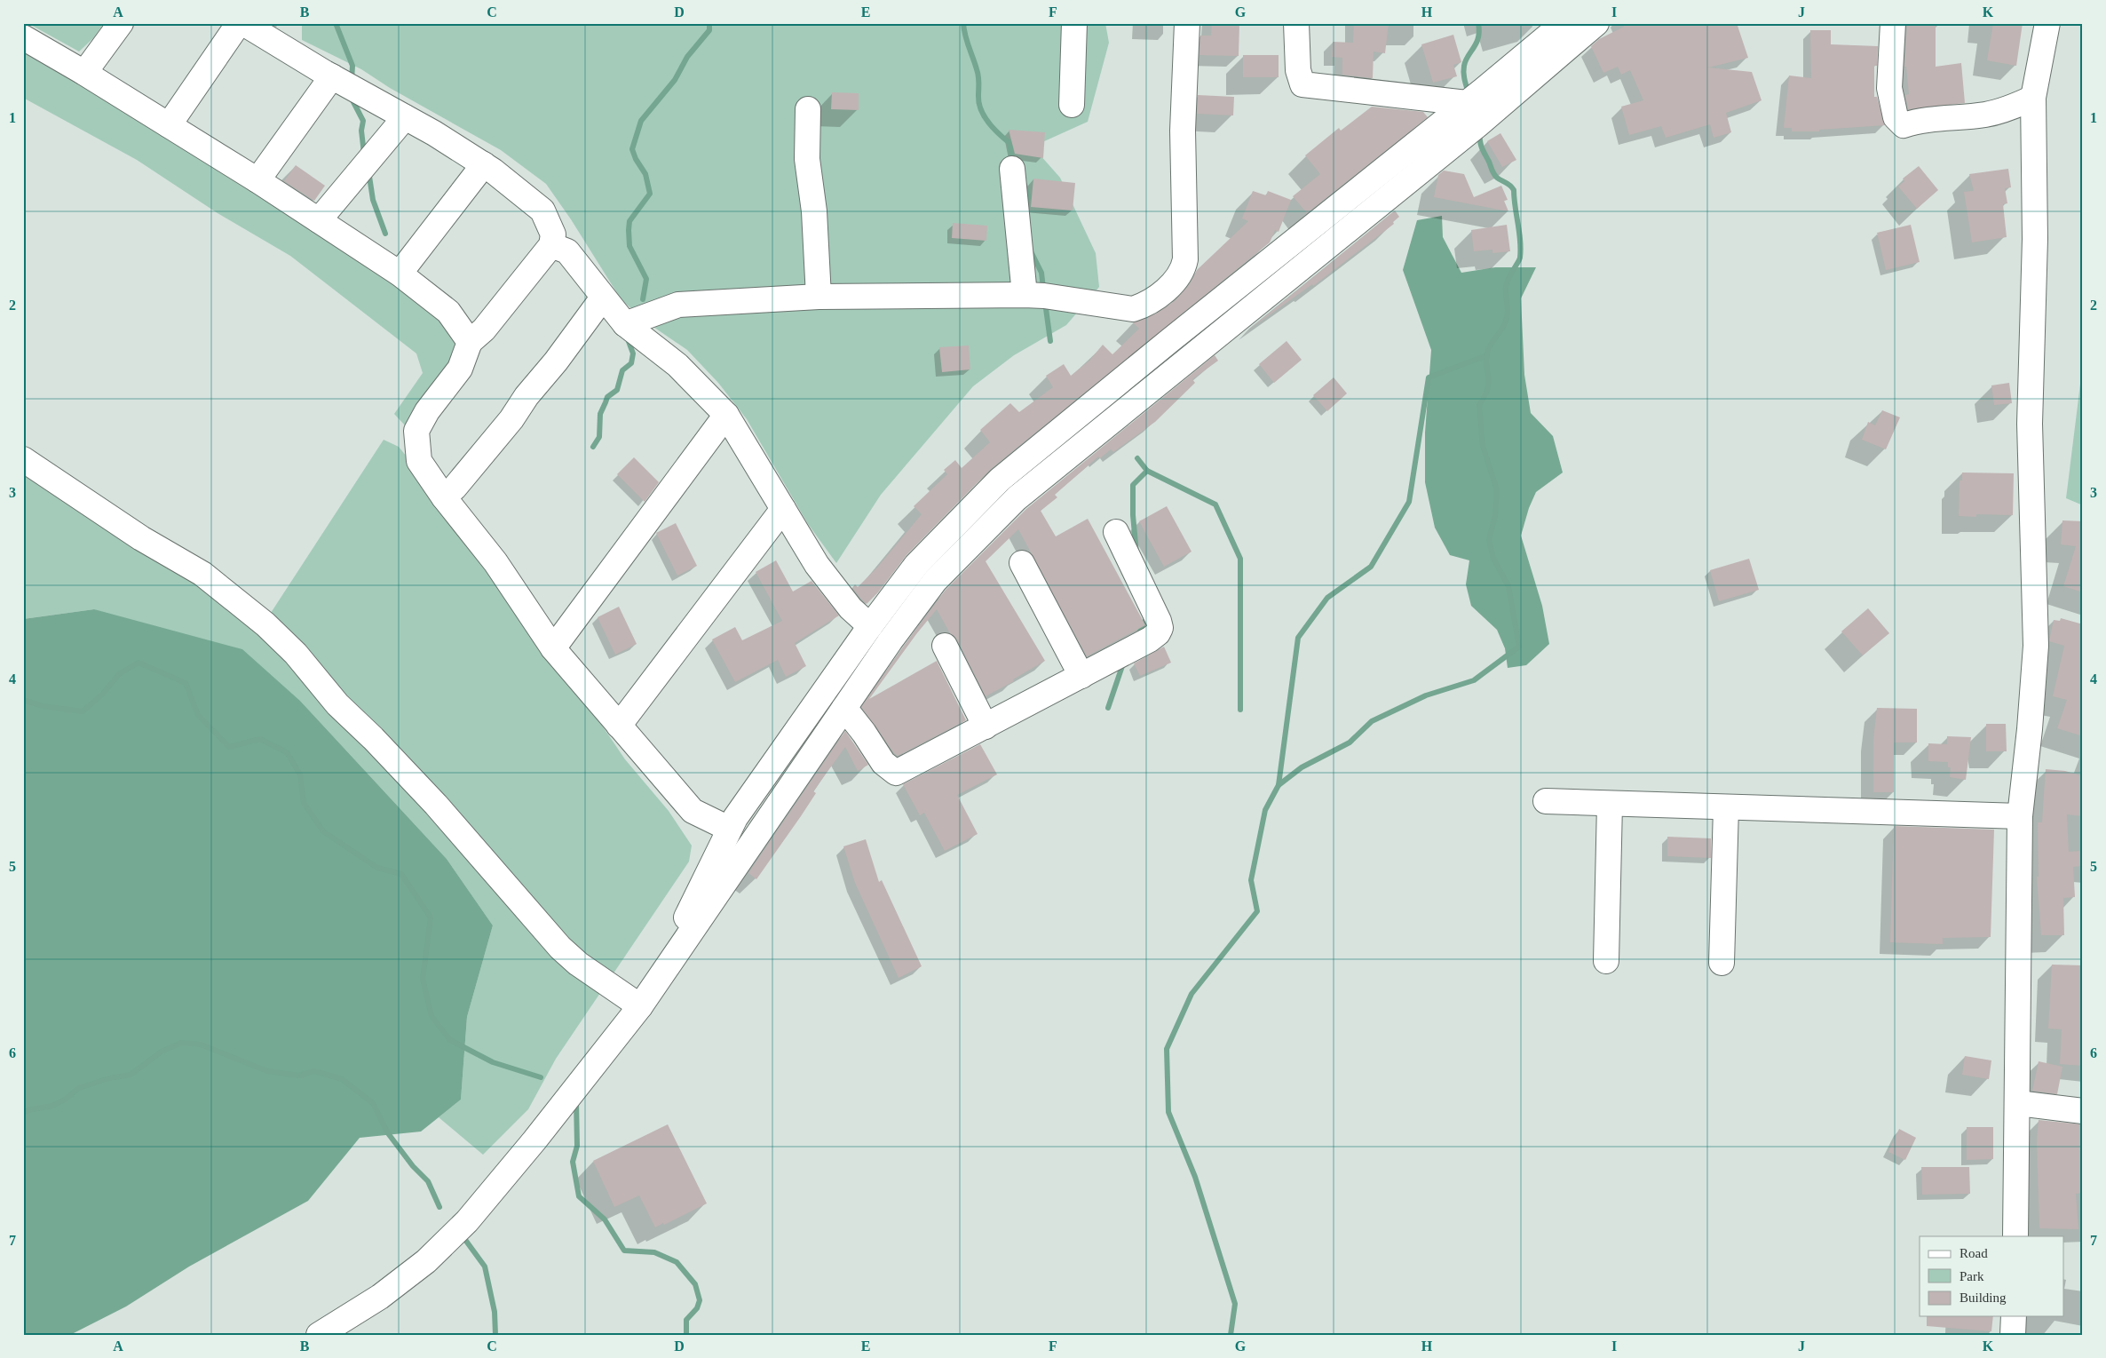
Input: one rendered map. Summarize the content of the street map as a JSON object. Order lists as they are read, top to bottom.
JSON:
{
  "legend": ["Road", "Park", "Building"],
  "grid": {
    "columns": [
      "A",
      "B",
      "C",
      "D",
      "E",
      "F",
      "G",
      "H",
      "I",
      "J",
      "K"
    ],
    "rows": [
      "1",
      "2",
      "3",
      "4",
      "5",
      "6",
      "7"
    ]
  }
}
